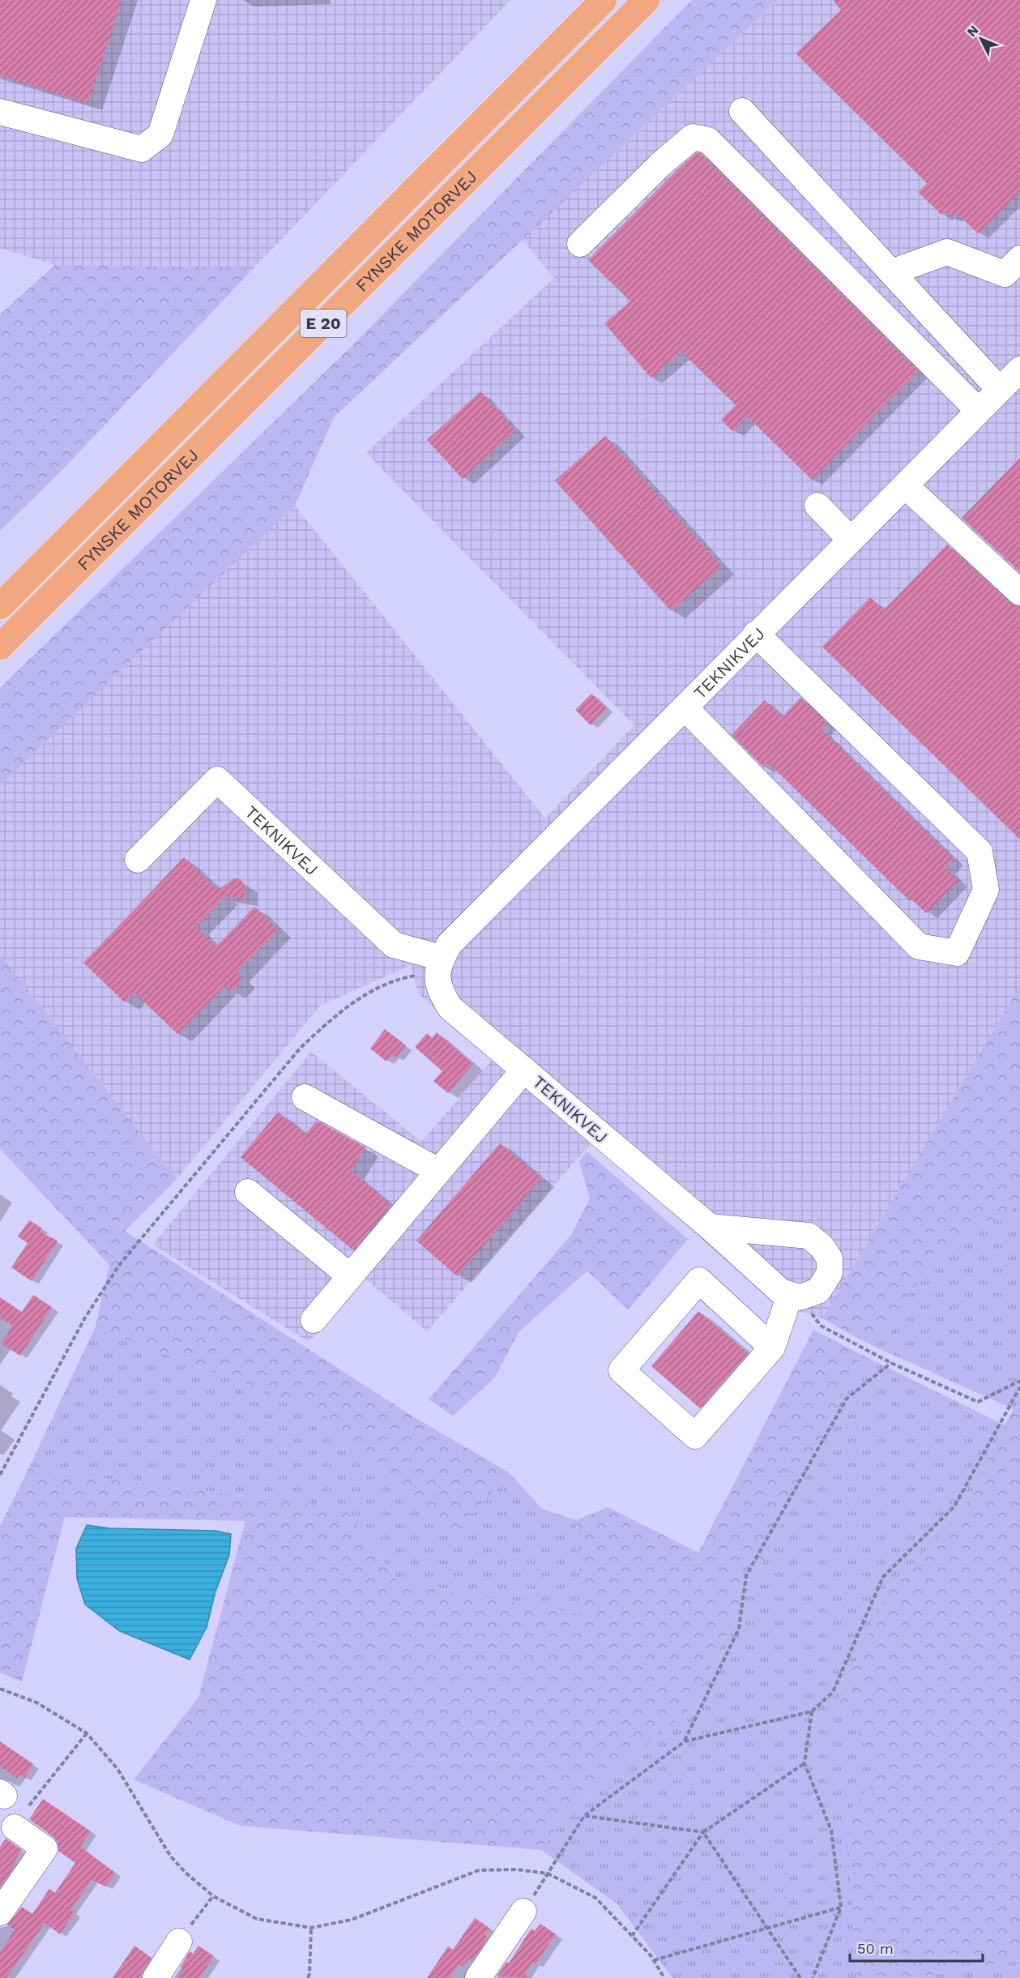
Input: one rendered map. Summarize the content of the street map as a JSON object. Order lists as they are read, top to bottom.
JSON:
{
  "streets": {
    "highway": ["FYNSKE MOTORVEJ", "E 20"],
    "street": ["TEKNIKVEJ"]
  },
  "scale_bar": "50 m",
  "north": "top left"
}
